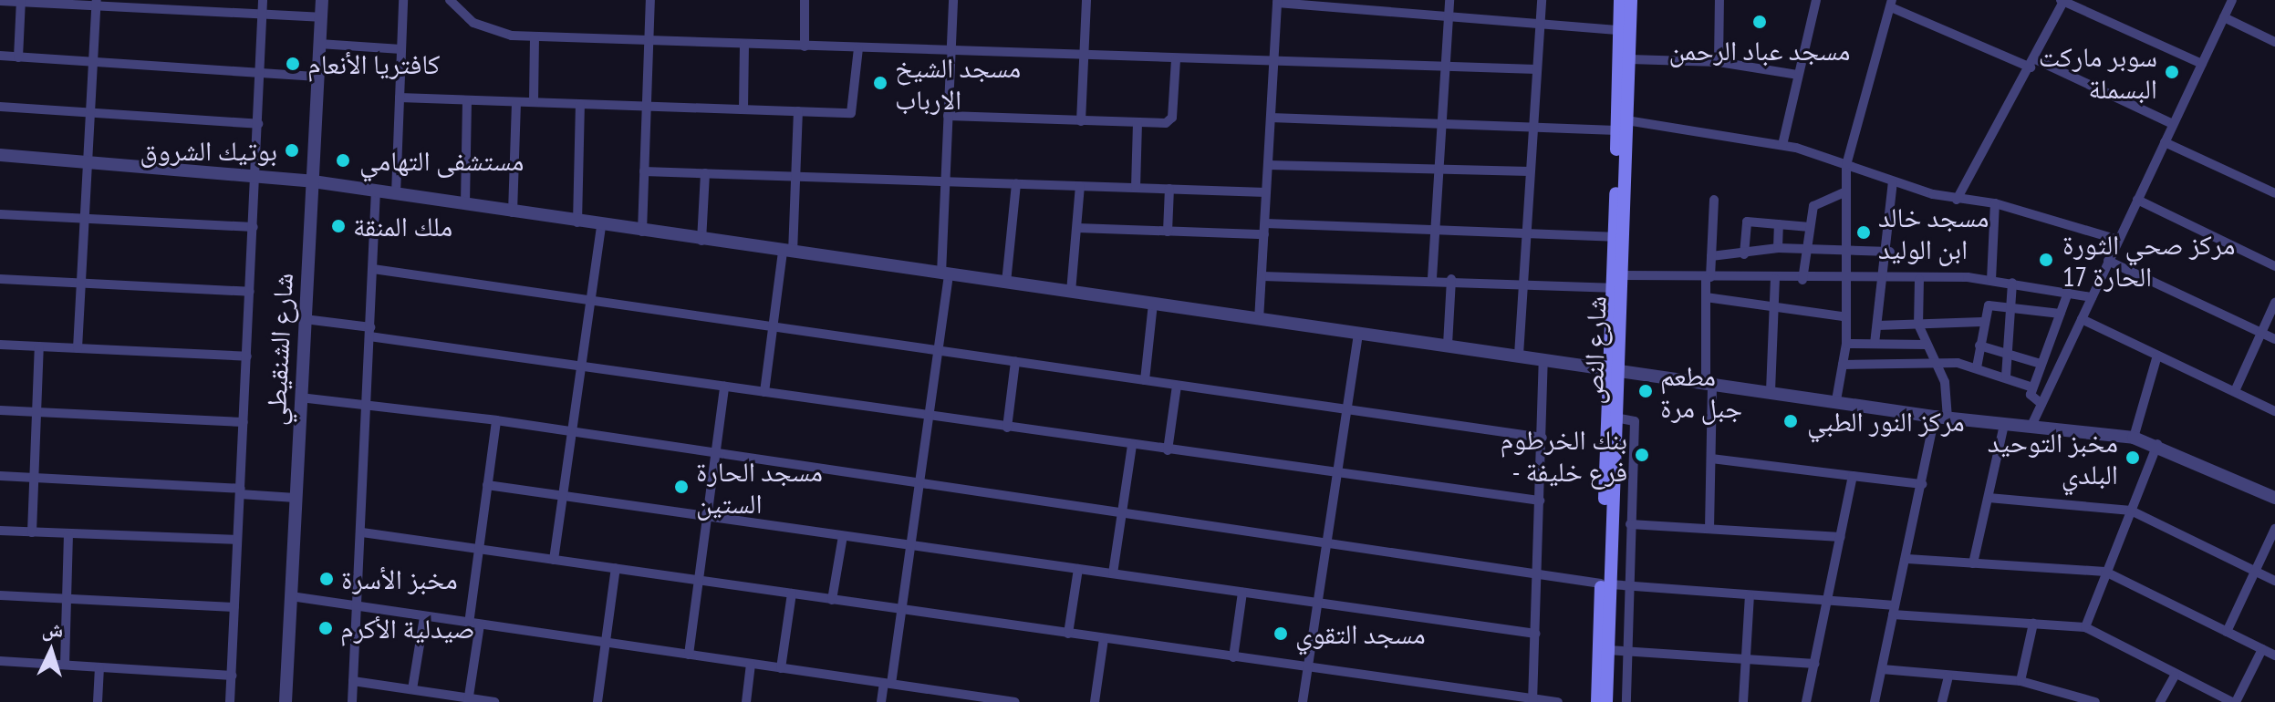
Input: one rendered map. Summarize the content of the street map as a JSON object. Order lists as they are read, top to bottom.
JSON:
{
  "streets": {
    "main road": ["شارع النص"],
    "street": ["شارع الشنقيطي"]
  },
  "places": [
    "مسجد عباد الرحمن",
    "كافتريا الأنعام",
    "سوبر ماركت البسملة",
    "مسجد الشيخ الارباب",
    "بوتيك الشروق",
    "مستشفى التهامي",
    "ملك المنقة",
    "مسجد خالد ابن الوليد",
    "مركز صحي الثورة الحارة 17",
    "مطعم جبل مرة",
    "مركز النور الطبي",
    "بنك الخرطوم - فرع خليفة",
    "مخبز التوحيد البلدي",
    "مسجد الحارة الستين",
    "مخبز الأسرة",
    "صيدلية الأكرم",
    "مسجد التقوي"
  ],
  "north": "top"
}
